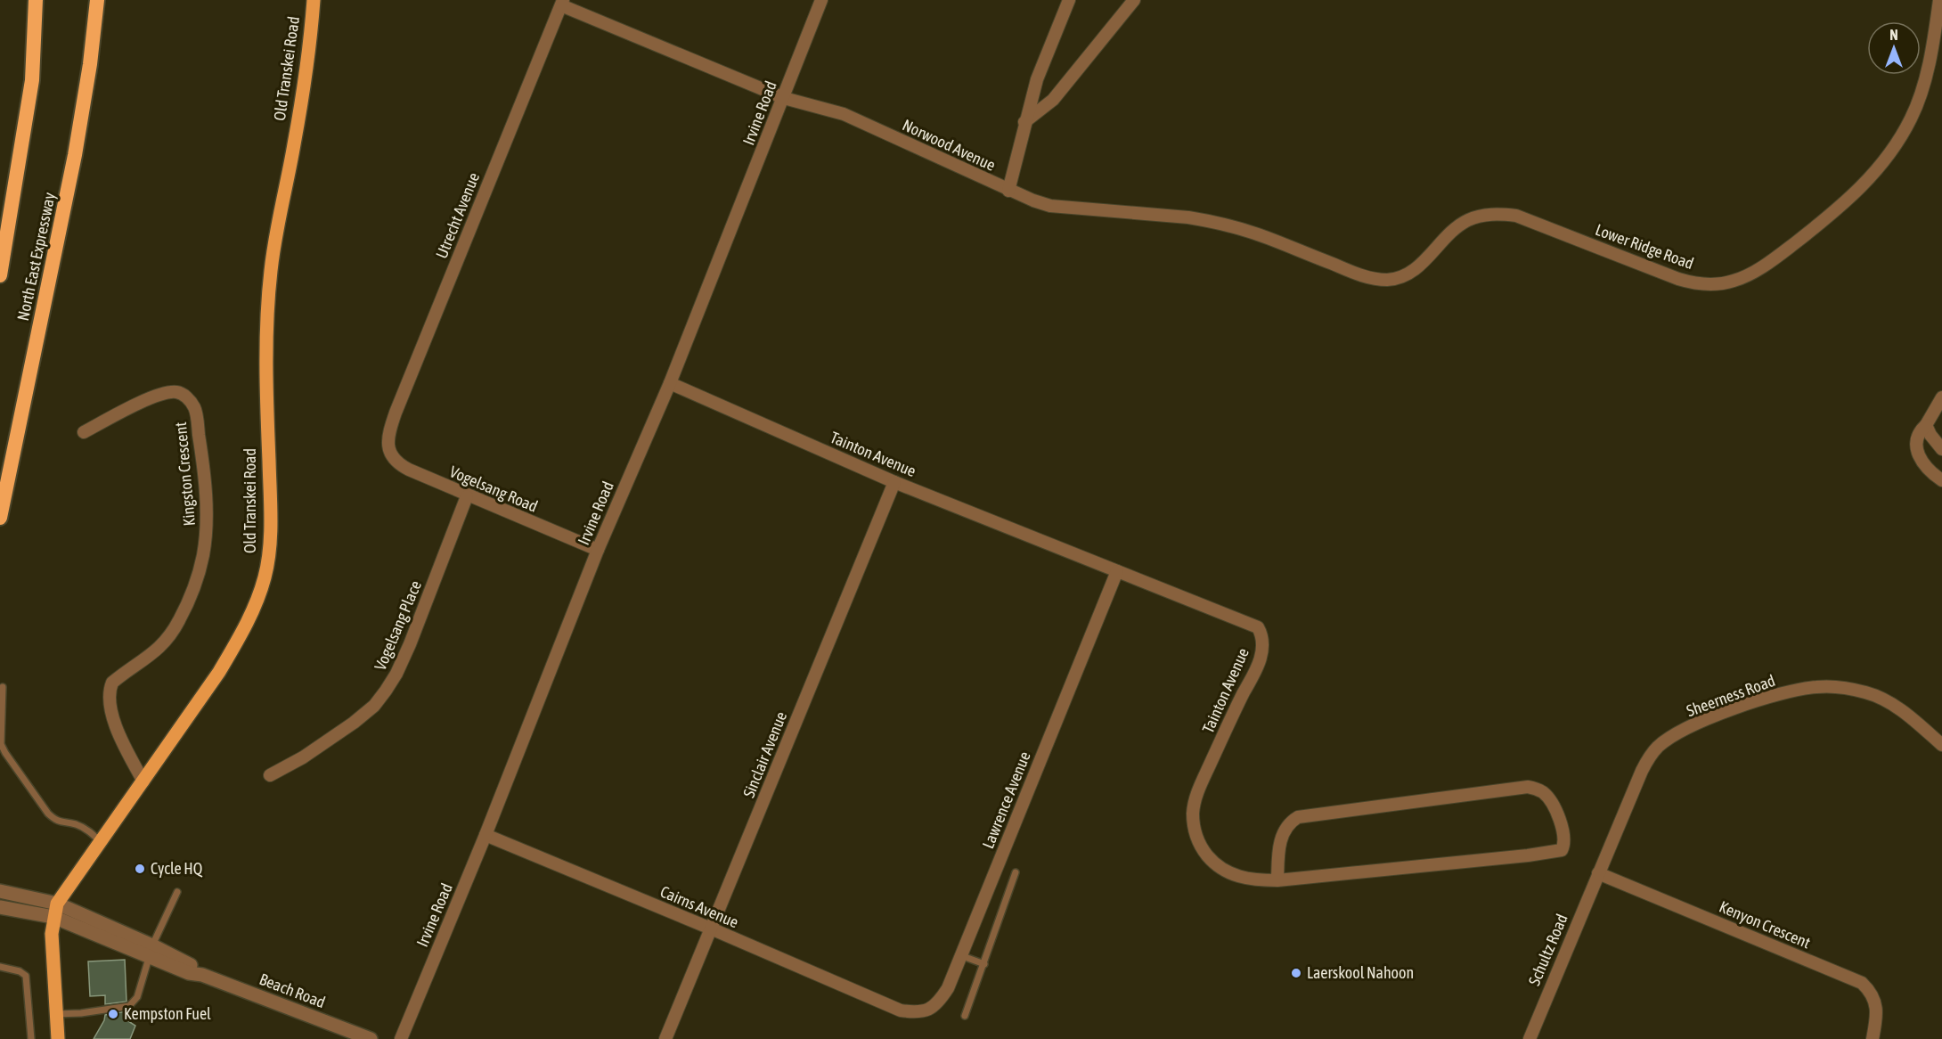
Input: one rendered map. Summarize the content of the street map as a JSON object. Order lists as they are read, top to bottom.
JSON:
{
  "streets": {
    "highway": ["North East Expressway"],
    "main road": ["Old Transkei Road"],
    "street": [
      "Irvine Road",
      "Norwood Avenue",
      "Utrecht Avenue",
      "Lower Ridge Road",
      "Tainton Avenue",
      "Kingston Crescent",
      "Vogelsang Road",
      "Vogelsang Place",
      "Sheerness Road",
      "Sinclair Avenue",
      "Lawrence Avenue",
      "Cairns Avenue",
      "Kenyon Crescent",
      "Schultz Road",
      "Beach Road"
    ]
  },
  "crossings": [
    ["Old Transkei Road", "Kingston Crescent"],
    ["Old Transkei Road", "Beach Road"],
    ["Irvine Road", "Norwood Avenue"],
    ["Irvine Road", "Tainton Avenue"],
    ["Irvine Road", "Vogelsang Road"],
    ["Irvine Road", "Cairns Avenue"],
    ["Norwood Avenue", "Utrecht Avenue"],
    ["Norwood Avenue", "Lower Ridge Road"],
    ["Utrecht Avenue", "Vogelsang Road"],
    ["Tainton Avenue", "Sinclair Avenue"],
    ["Tainton Avenue", "Lawrence Avenue"],
    ["Vogelsang Road", "Vogelsang Place"],
    ["Sheerness Road", "Kenyon Crescent"],
    ["Sheerness Road", "Schultz Road"],
    ["Sinclair Avenue", "Cairns Avenue"],
    ["Lawrence Avenue", "Cairns Avenue"],
    ["Kenyon Crescent", "Schultz Road"]
  ],
  "places": ["Cycle HQ", "Laerskool Nahoon", "Kempston Fuel"],
  "north": "top"
}
